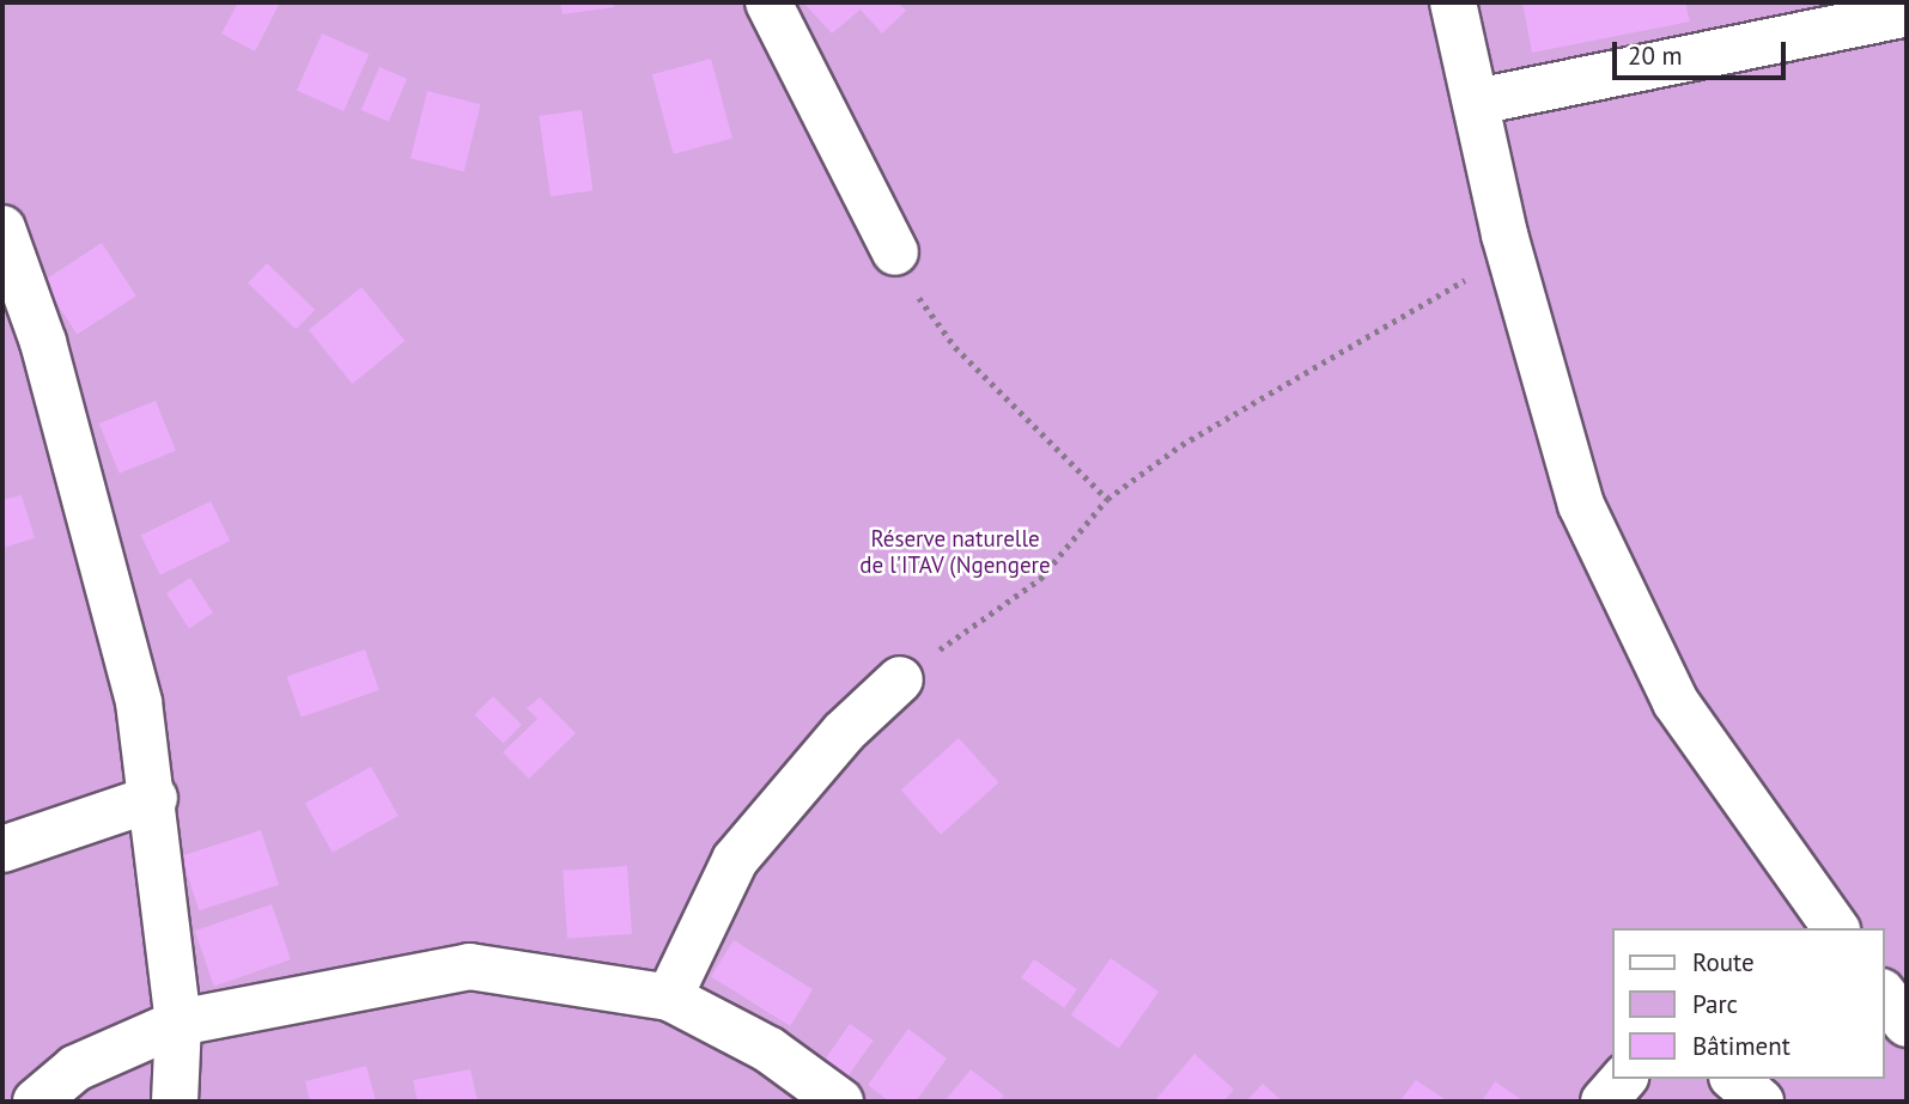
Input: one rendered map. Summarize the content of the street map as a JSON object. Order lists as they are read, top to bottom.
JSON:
{
  "parks": ["Réserve naturelle de l'ITAV (Ngengere"],
  "legend": ["Route", "Parc", "Bâtiment"],
  "scale_bar": "20 m"
}
